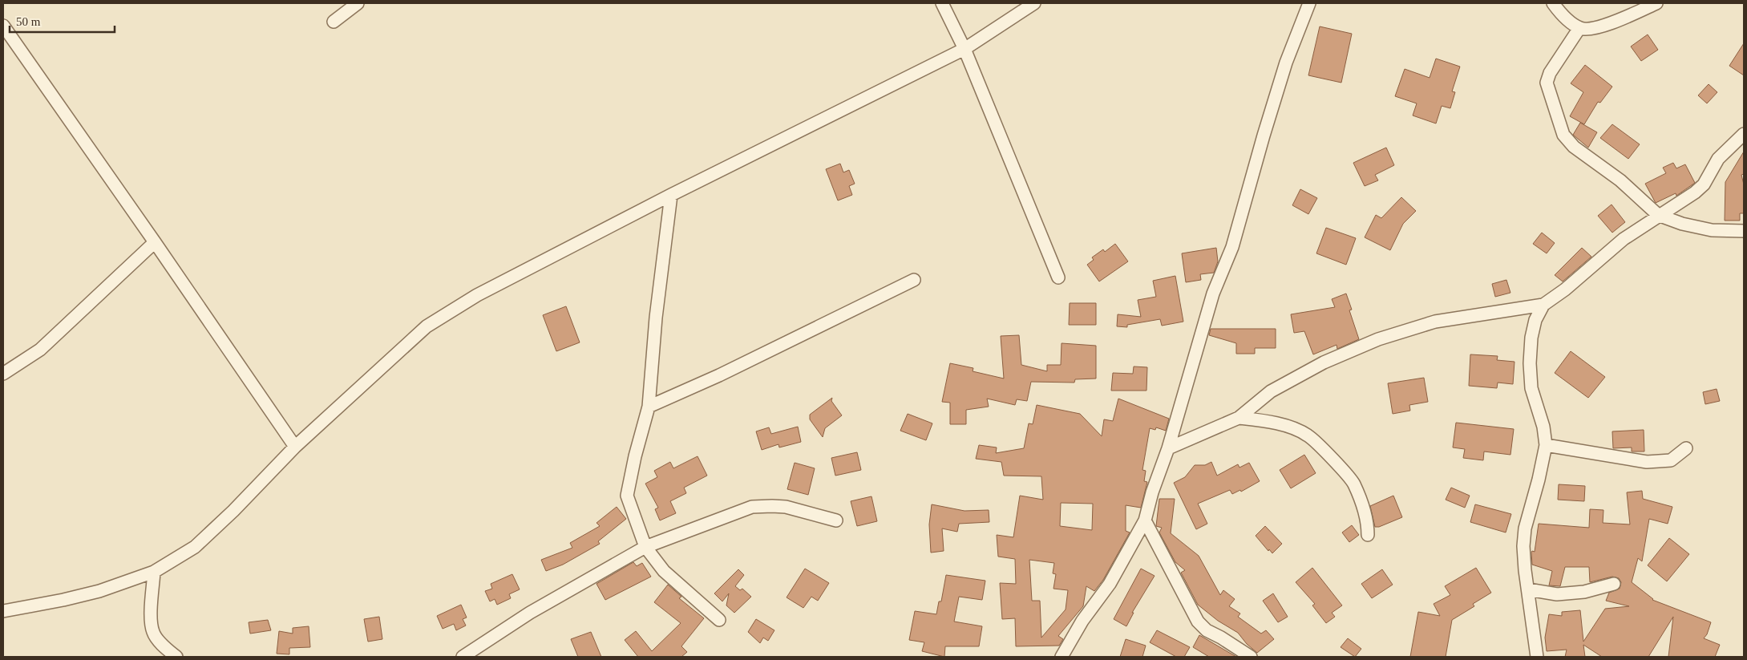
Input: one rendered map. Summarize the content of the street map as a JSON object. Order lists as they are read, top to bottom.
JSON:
{
  "scale_bar": "50 m"
}
